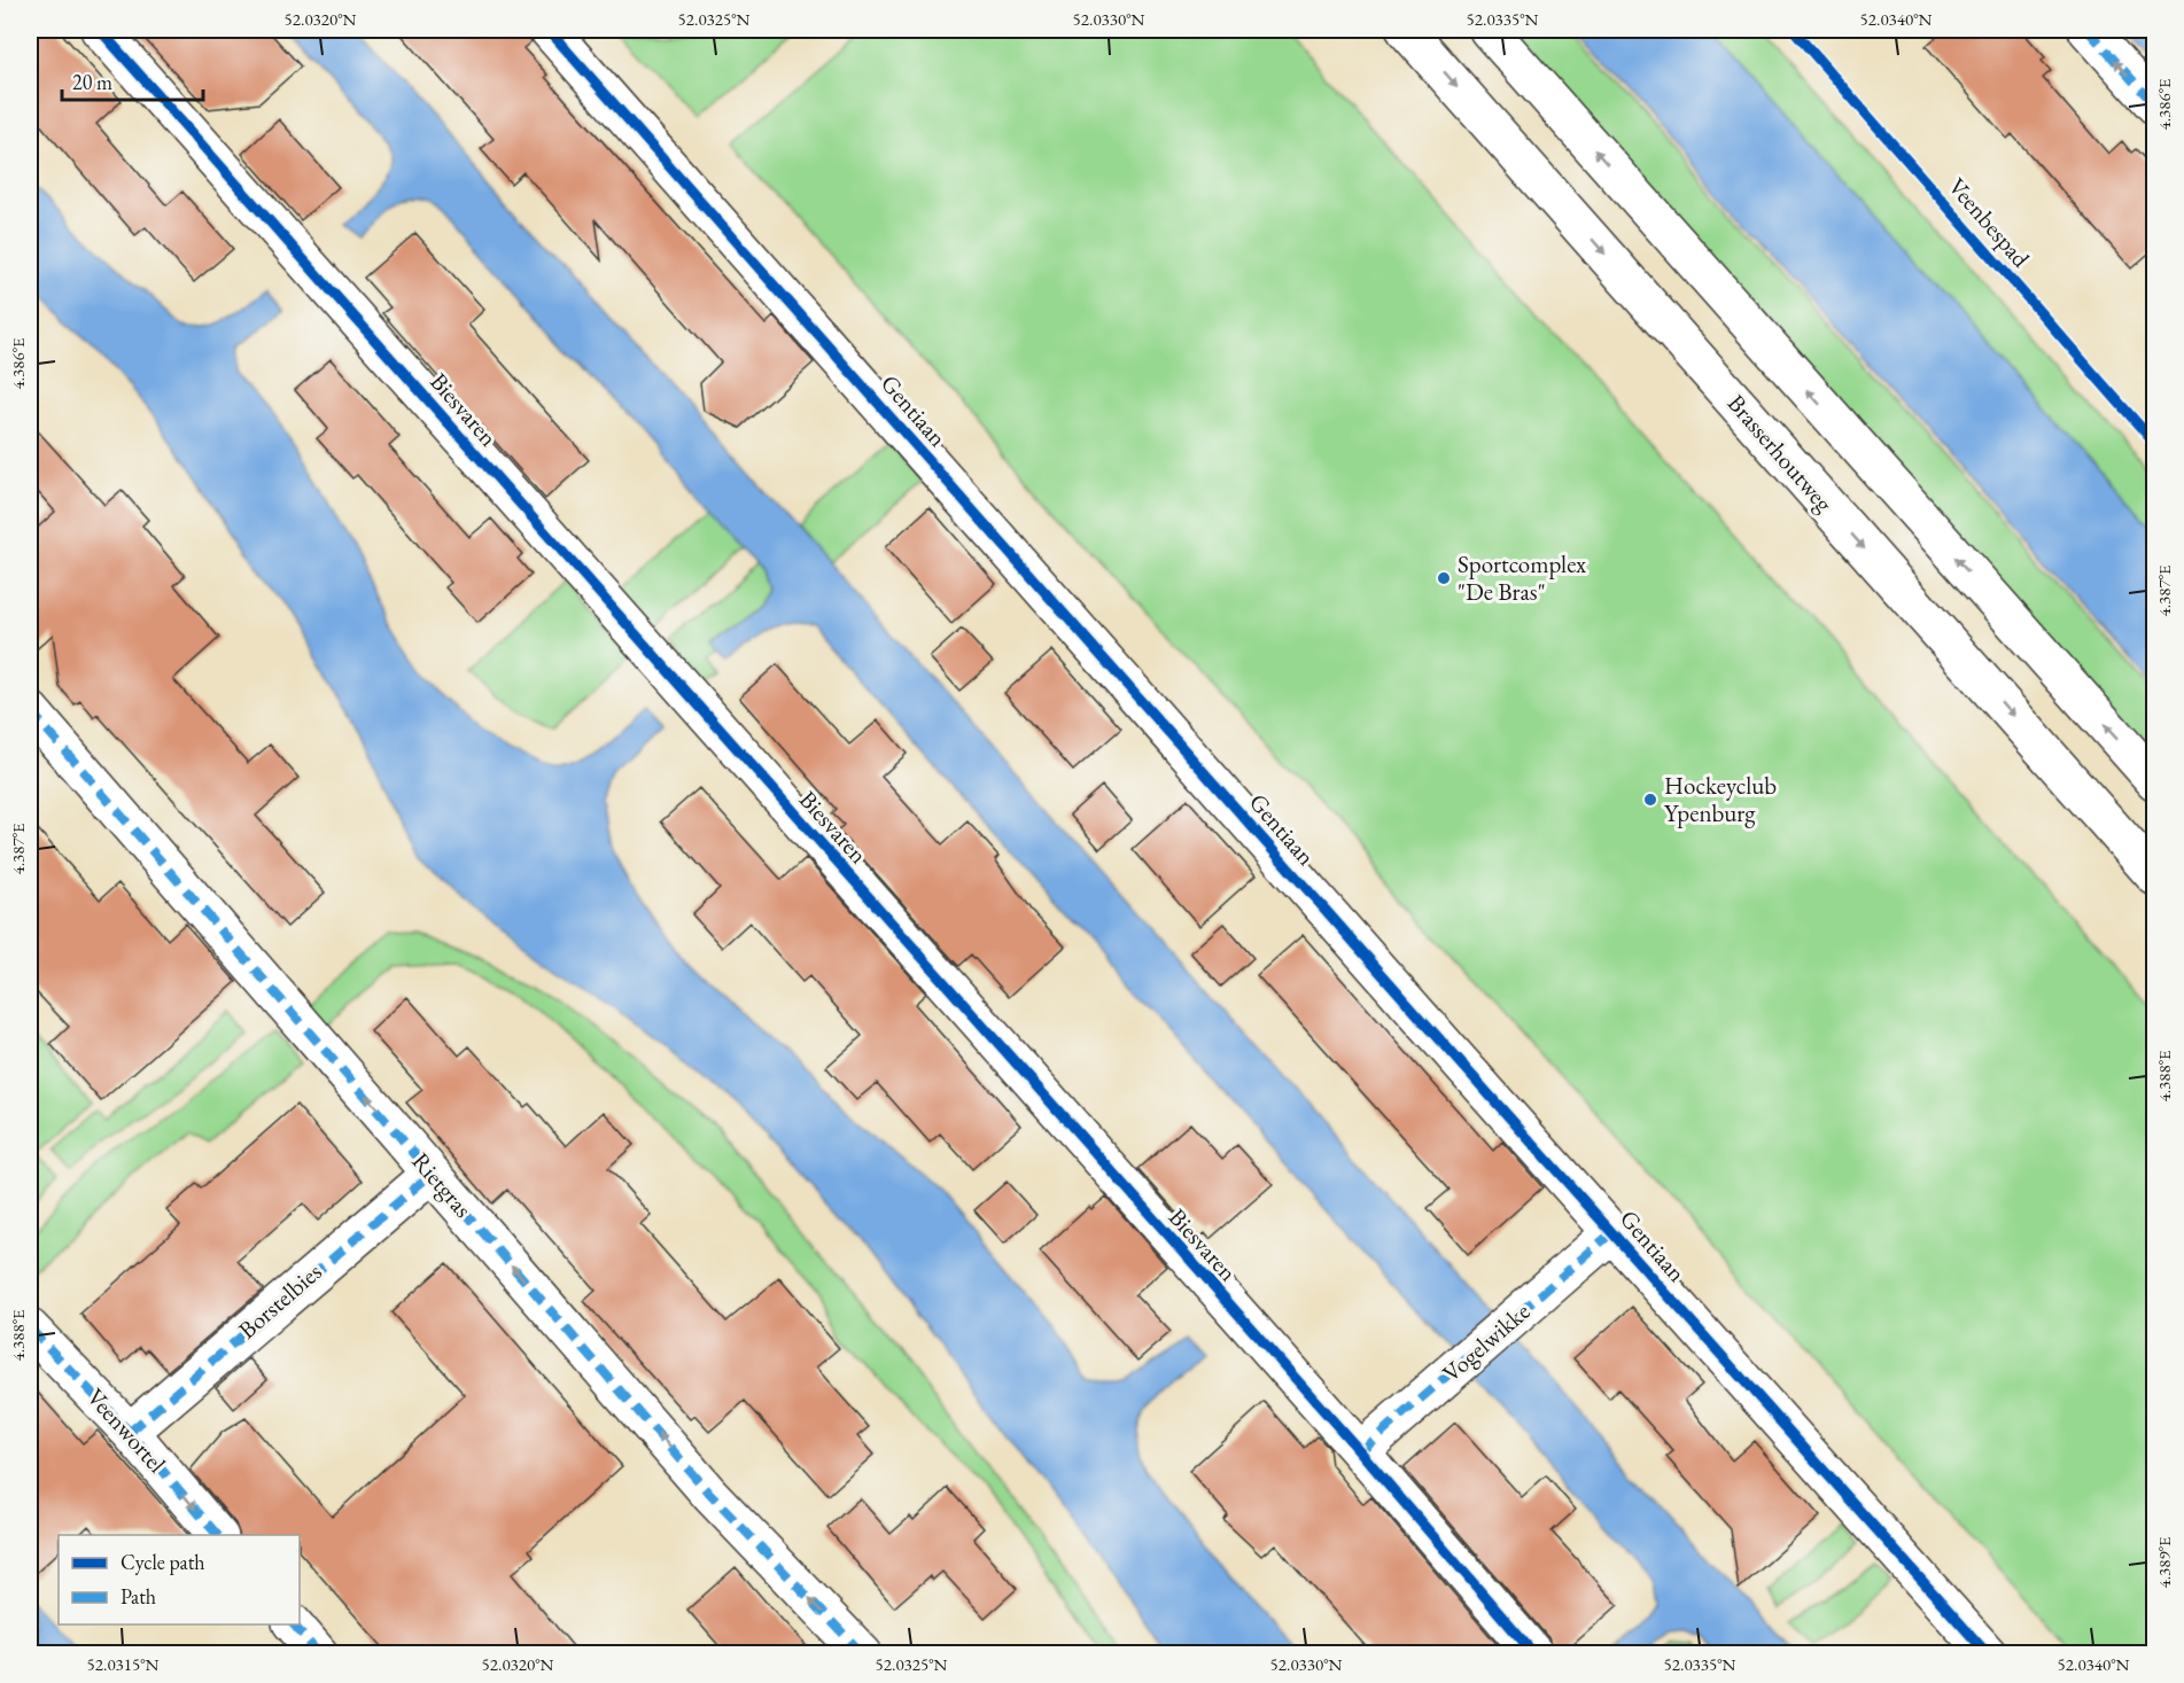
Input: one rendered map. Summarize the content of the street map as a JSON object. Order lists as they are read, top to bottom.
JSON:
{
  "streets": {
    "street": [
      "Biesvaren",
      "Gentiaan",
      "Brasserhoutweg",
      "Rietgras",
      "Borstelbies",
      "Vogelwikke",
      "Veenwortel"
    ],
    "cycle path": ["Veenbespad"]
  },
  "crossings": [
    ["Biesvaren", "Vogelwikke"],
    ["Gentiaan", "Vogelwikke"],
    ["Rietgras", "Borstelbies"],
    ["Borstelbies", "Veenwortel"]
  ],
  "one_way": ["Rietgras", "Veenwortel"],
  "places": ["Sportcomplex \"De Bras\"", "Hockeyclub Ypenburg"],
  "legend": ["Cycle path", "Path"],
  "scale_bar": "20 m",
  "coordinates": [
    "52.0320°N",
    "52.0325°N",
    "52.0330°N",
    "52.0335°N",
    "52.0340°N",
    "4.386°E",
    "4.387°E",
    "4.388°E",
    "4.389°E",
    "52.0315°N"
  ]
}
